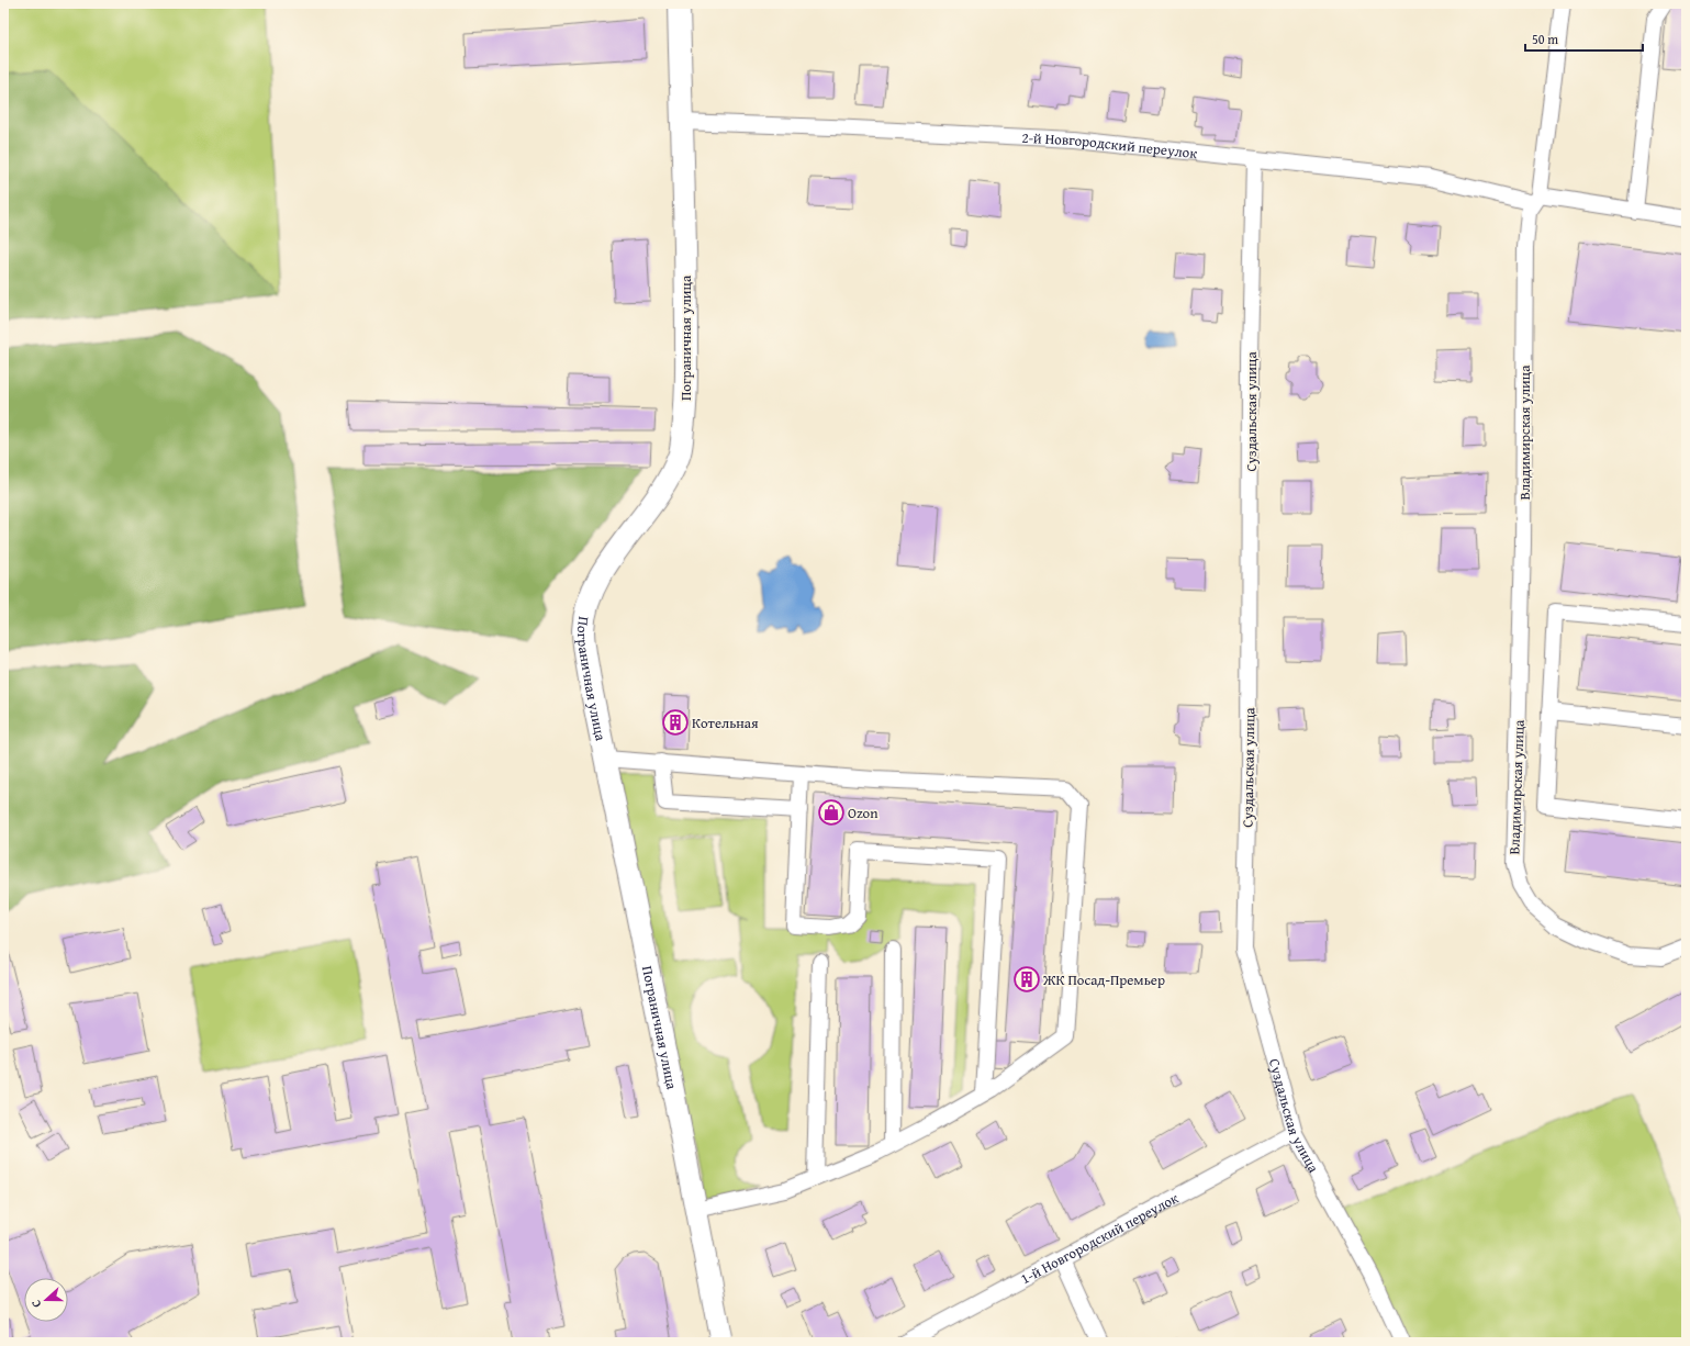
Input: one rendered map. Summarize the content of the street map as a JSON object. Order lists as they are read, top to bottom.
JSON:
{
  "streets": {
    "street": [
      "2-й Новгородский переулок",
      "Пограничная улица",
      "Суздальская улица",
      "Владимирская улица",
      "1-й Новгородский переулок"
    ]
  },
  "crossings": [
    ["2-й Новгородский переулок", "Пограничная улица"],
    ["2-й Новгородский переулок", "Суздальская улица"],
    ["2-й Новгородский переулок", "Владимирская улица"],
    ["Суздальская улица", "1-й Новгородский переулок"]
  ],
  "places": {
    "building": ["Котельная", "ЖК Посад-Премьер"],
    "shop": ["Ozon"]
  },
  "scale_bar": "50 m",
  "north": "left"
}
